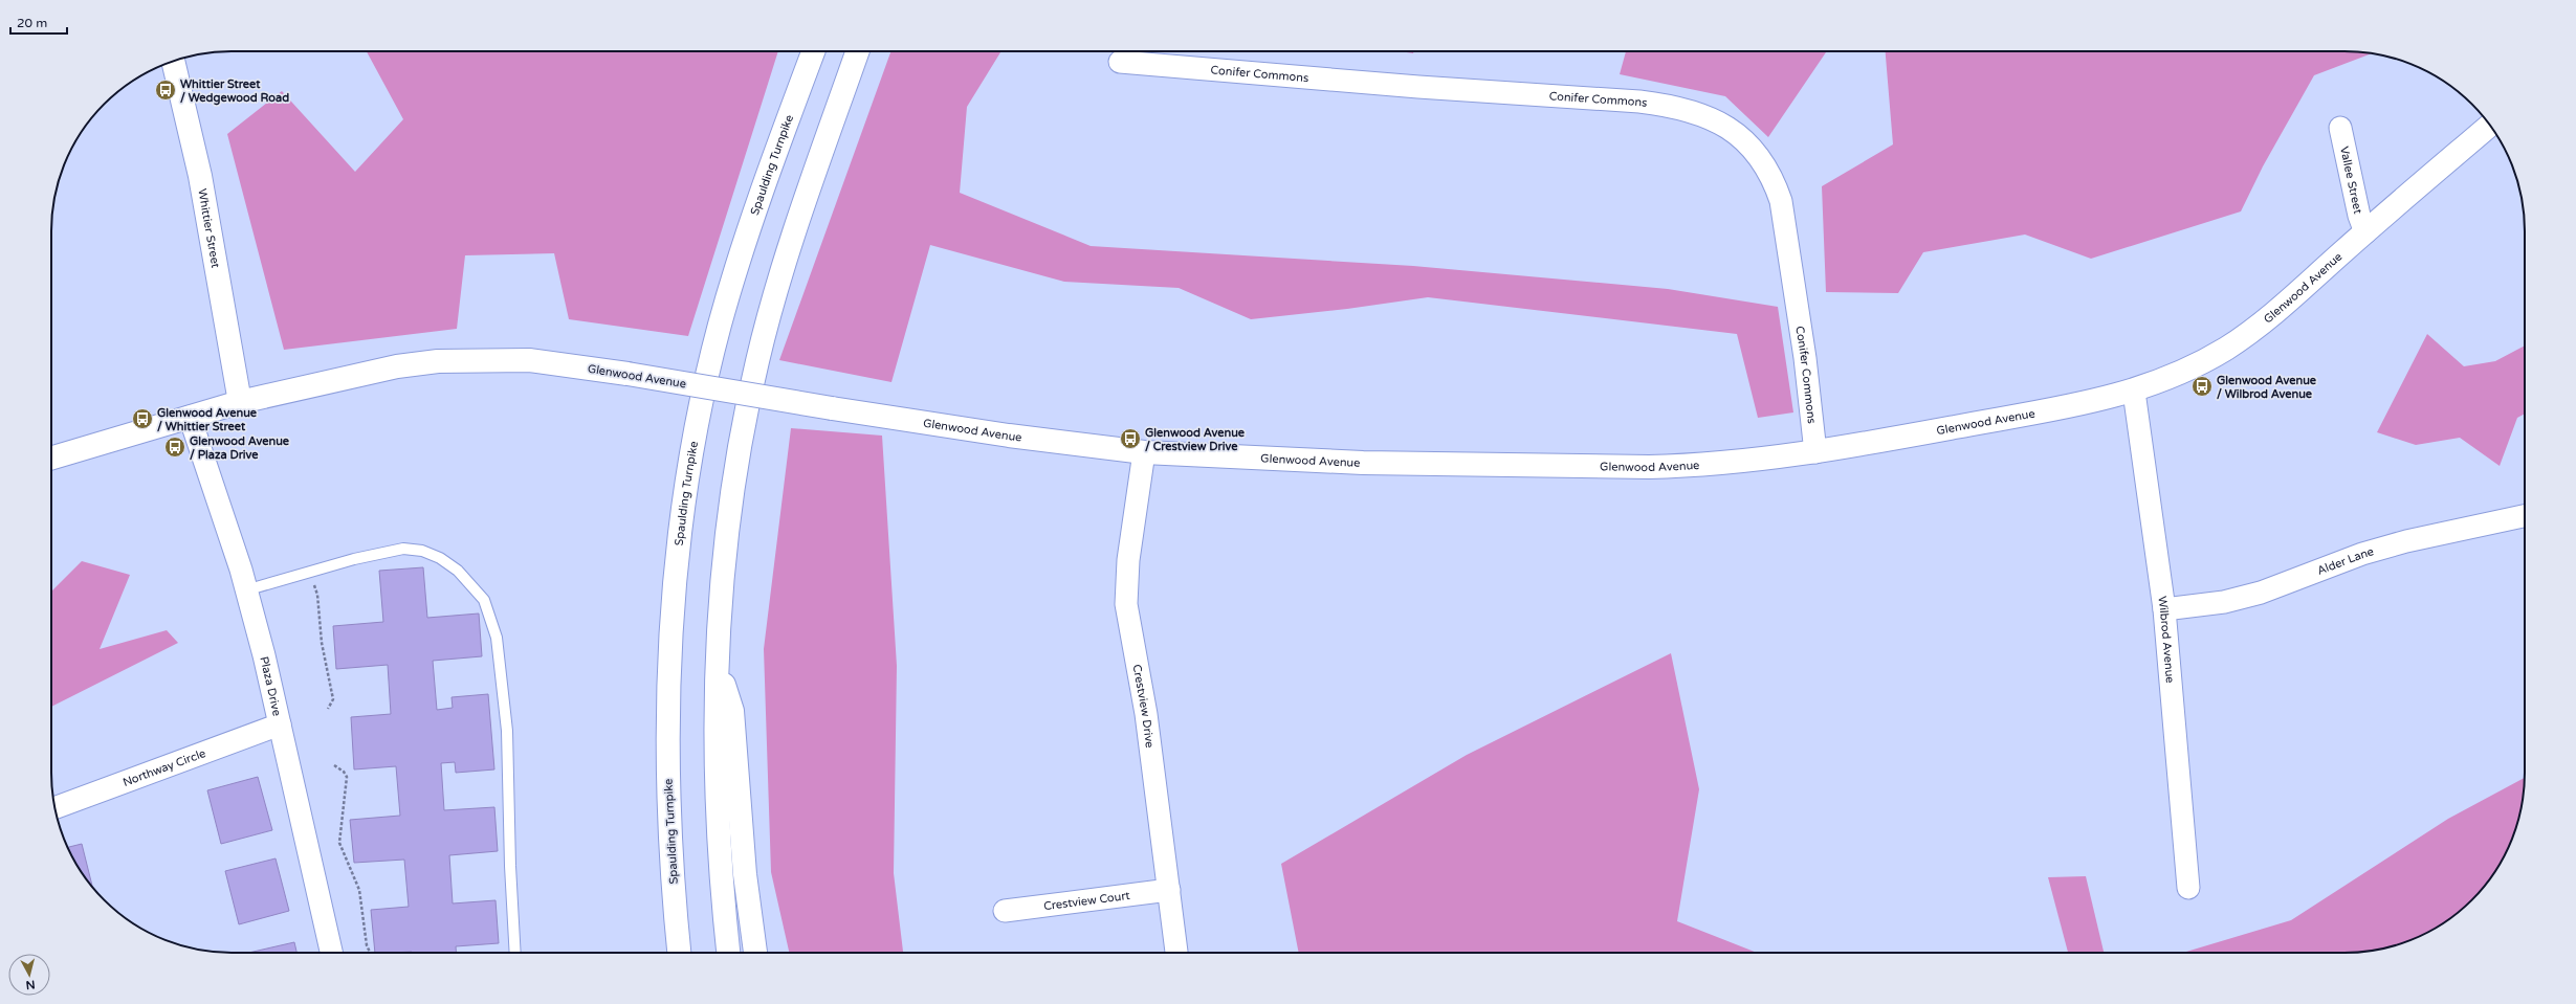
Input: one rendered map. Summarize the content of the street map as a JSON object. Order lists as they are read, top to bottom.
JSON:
{
  "streets": {
    "main road": ["Spaulding Turnpike", "Whittier Street", "Glenwood Avenue"],
    "street": [
      "Conifer Commons",
      "Vallee Street",
      "Alder Lane",
      "Wilbrod Avenue",
      "Plaza Drive",
      "Crestview Drive",
      "Northway Circle",
      "Crestview Court"
    ]
  },
  "crossings": [
    ["Conifer Commons", "Glenwood Avenue"],
    ["Vallee Street", "Glenwood Avenue"],
    ["Whittier Street", "Glenwood Avenue"],
    ["Glenwood Avenue", "Wilbrod Avenue"],
    ["Glenwood Avenue", "Plaza Drive"],
    ["Glenwood Avenue", "Crestview Drive"],
    ["Alder Lane", "Wilbrod Avenue"],
    ["Plaza Drive", "Northway Circle"],
    ["Crestview Drive", "Crestview Court"]
  ],
  "places": {
    "bus stop": [
      "Whittier Street / Wedgewood Road",
      "Glenwood Avenue / Wilbrod Avenue",
      "Glenwood Avenue / Whittier Street",
      "Glenwood Avenue / Crestview Drive",
      "Glenwood Avenue / Plaza Drive"
    ]
  },
  "scale_bar": "20 m",
  "north": "bottom"
}
